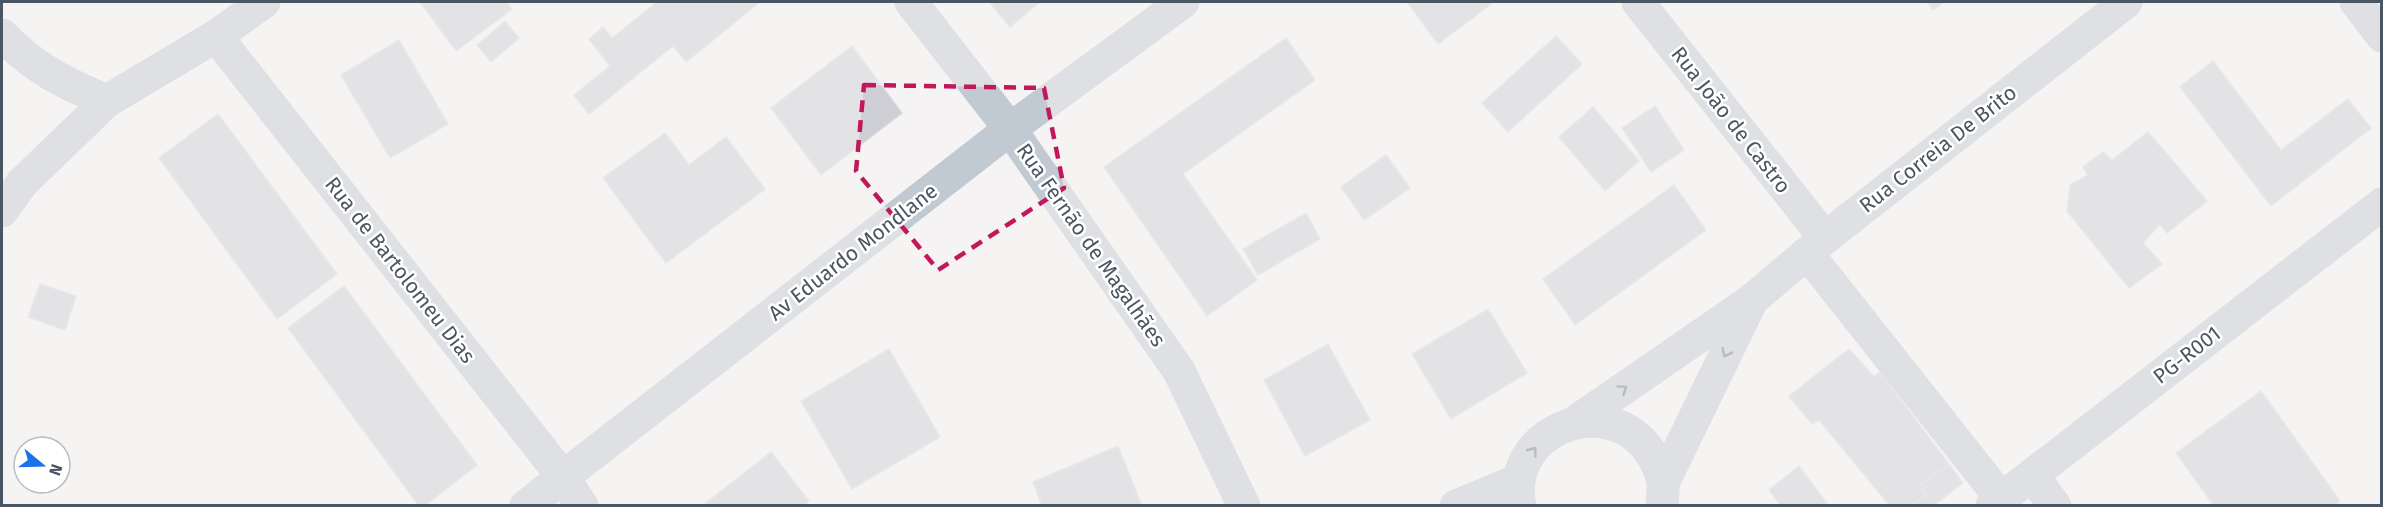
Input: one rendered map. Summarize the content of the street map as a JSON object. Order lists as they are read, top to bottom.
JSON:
{
  "streets": {
    "street": [
      "Rua João de Castro",
      "Rua Correia De Brito",
      "Rua Fernão de Magalhães",
      "Av Eduardo Mondlane",
      "Rua de Bartolomeu Dias",
      "PG-R001"
    ]
  },
  "crossings": [
    ["Rua João de Castro", "Rua Correia De Brito"],
    ["Rua João de Castro", "PG-R001"],
    ["Rua Fernão de Magalhães", "Av Eduardo Mondlane"],
    ["Av Eduardo Mondlane", "Rua de Bartolomeu Dias"]
  ],
  "north": "right"
}
